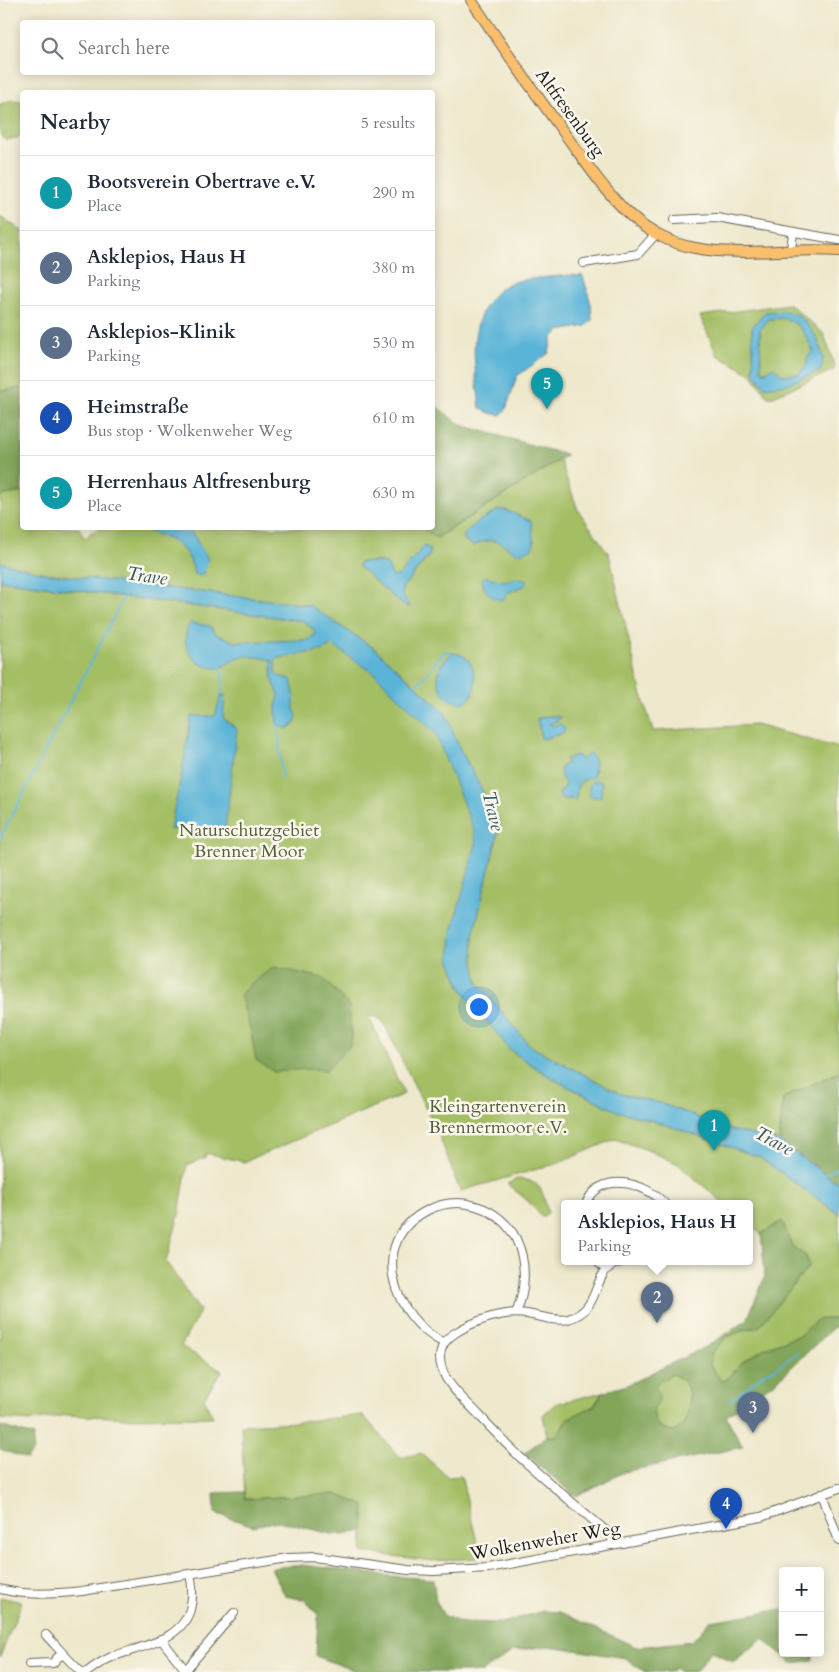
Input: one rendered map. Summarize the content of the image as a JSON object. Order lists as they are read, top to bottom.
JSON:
{
  "streets": {
    "main road": ["Altfresenburg"],
    "street": ["Wolkenweher Weg"]
  },
  "water": ["Trave"],
  "parks": ["Naturschutzgebiet Brenner Moor", "Kleingartenverein Brennermoor e.V."],
  "page": {
    "search": "Search here",
    "heading": ["Nearby", "5 results"],
    "list": [
      {
        "mark": "1",
        "name": "Bootsverein Obertrave e.V.",
        "note": "Place",
        "value": "290 m"
      },
      {
        "mark": "2",
        "name": "Asklepios, Haus H",
        "note": "Parking",
        "value": "380 m"
      },
      {
        "mark": "3",
        "name": "Asklepios-Klinik",
        "note": "Parking",
        "value": "530 m"
      },
      {
        "mark": "4",
        "name": "Heimstraße",
        "note": "Bus stop · Wolkenweher Weg",
        "value": "610 m"
      },
      {
        "mark": "5",
        "name": "Herrenhaus Altfresenburg",
        "note": "Place",
        "value": "630 m"
      }
    ],
    "pins": [
      "5",
      "1",
      "2",
      "3",
      "4"
    ],
    "popup": ["Asklepios, Haus H", "Parking"],
    "map_buttons": ["+", "−"]
  }
}
